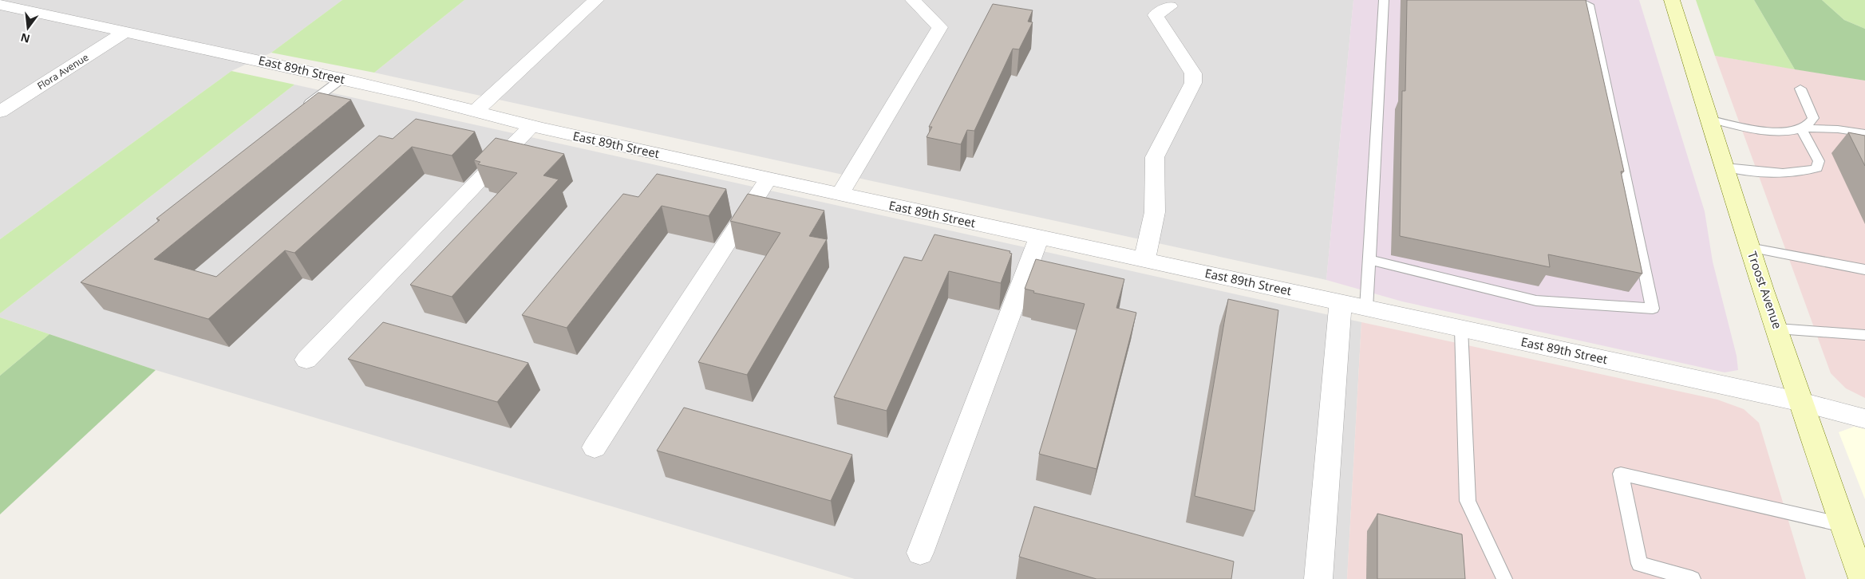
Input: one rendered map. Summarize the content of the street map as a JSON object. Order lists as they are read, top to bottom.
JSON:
{
  "streets": {
    "main road": ["Troost Avenue"],
    "street": ["East 89th Street", "Flora Avenue"]
  },
  "crossings": [
    ["East 89th Street", "Flora Avenue"],
    ["East 89th Street", "Troost Avenue"]
  ],
  "north": "bottom"
}
